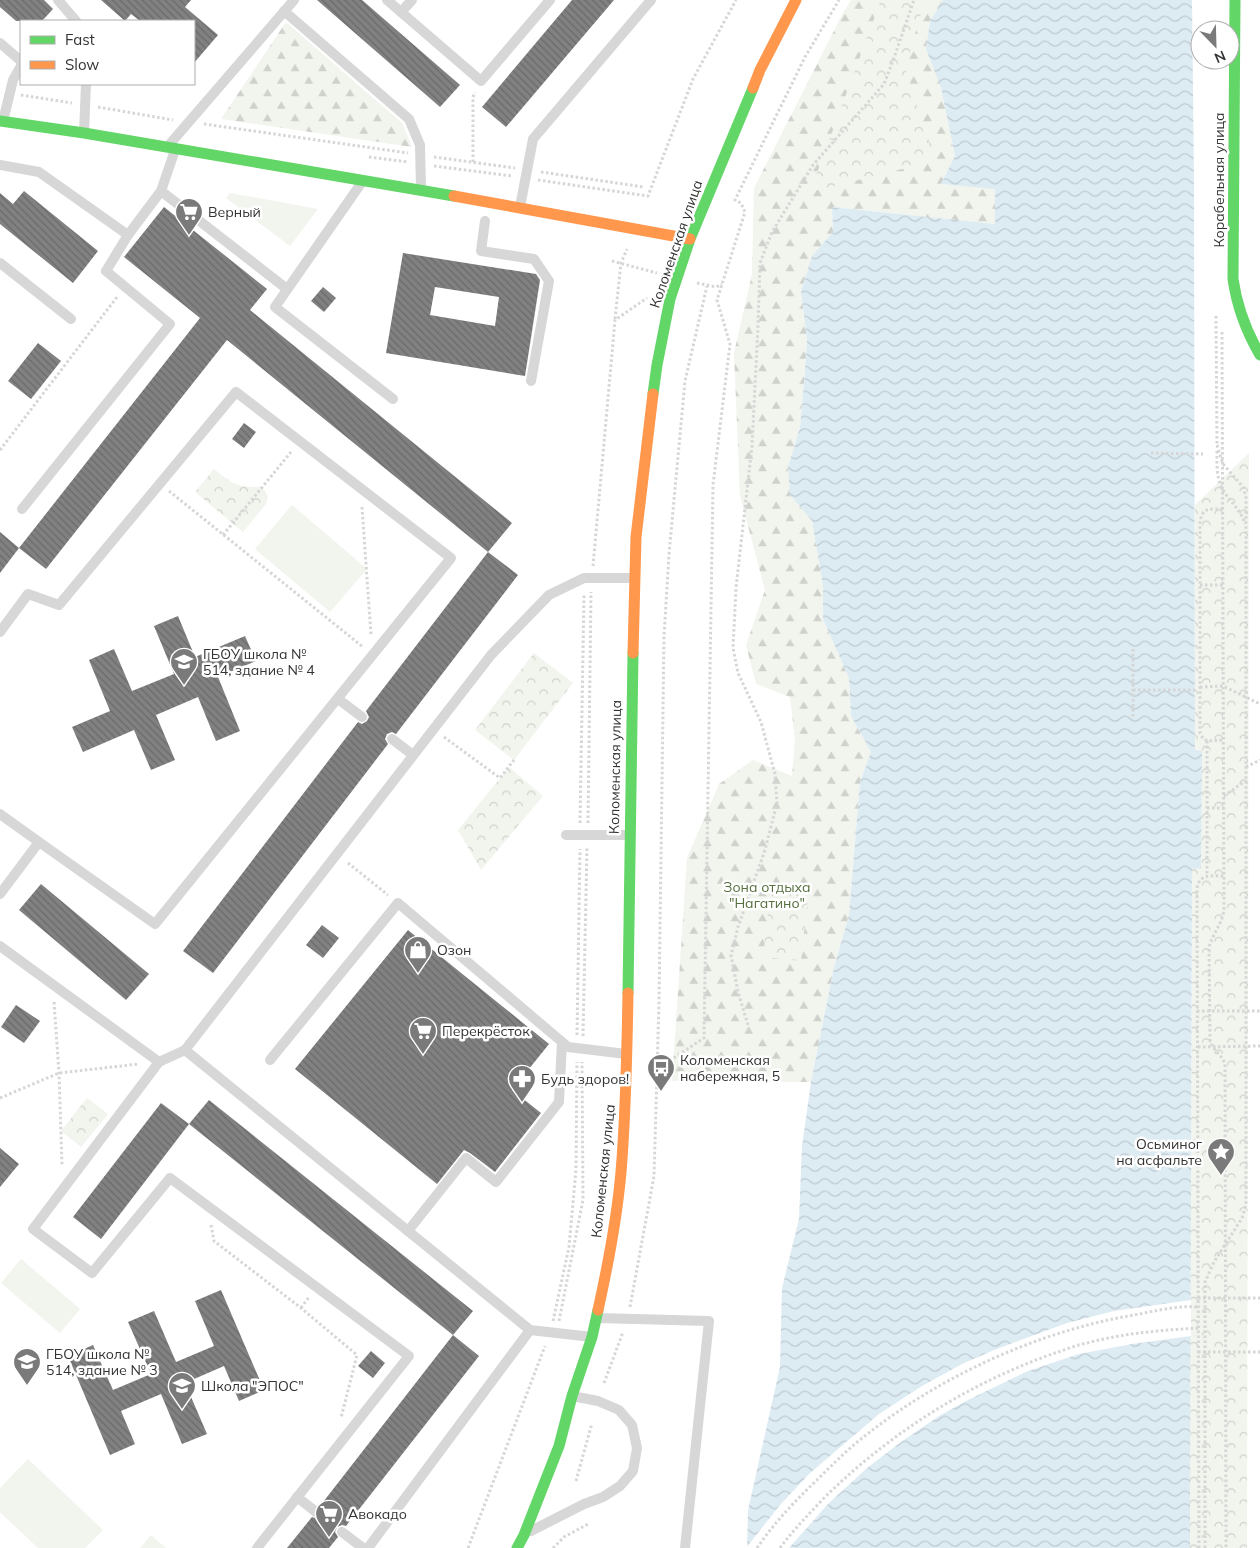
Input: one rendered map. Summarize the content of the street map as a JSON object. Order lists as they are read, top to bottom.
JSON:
{
  "streets": {
    "street": ["Корабельная улица", "Коломенская улица"]
  },
  "parks": ["Зона отдыха \"Нагатино\""],
  "places": {
    "supermarket": ["Верный", "Перекрёсток", "Авокадо"],
    "school or university": ["ГБОУ школа № 514, здание № 4", "ГБОУ школа № 514, здание № 3", "Школа \"ЭПОС\""],
    "shop": ["Озон"],
    "bus stop": ["Коломенская набережная, 5"],
    "pharmacy": ["Будь здоров!"],
    "place": ["Осьминог на асфальте"]
  },
  "legend": ["Fast", "Slow"],
  "north": "bottom right"
}
